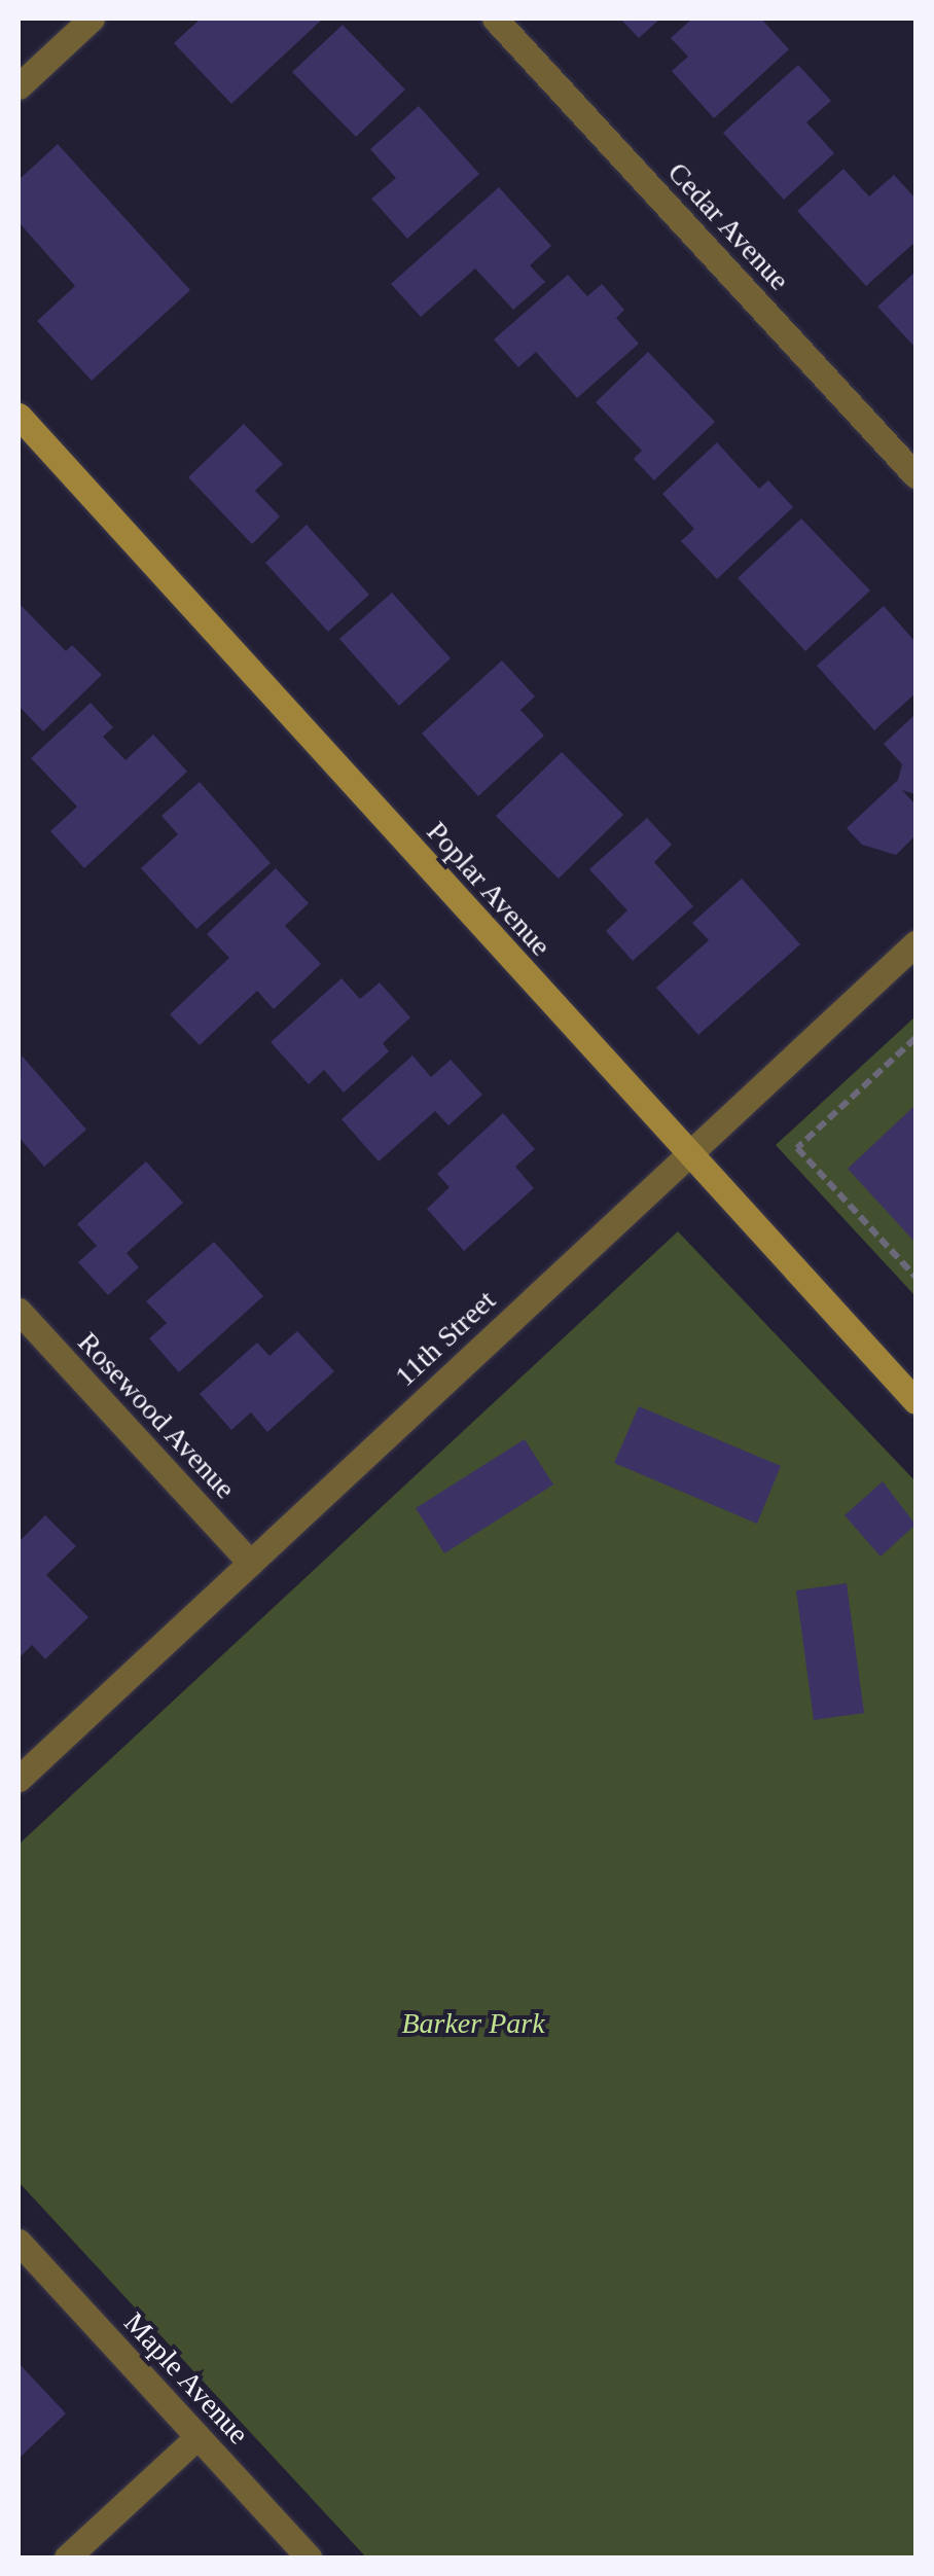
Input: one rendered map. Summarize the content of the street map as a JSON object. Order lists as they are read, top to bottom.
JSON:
{
  "streets": {
    "main road": ["Poplar Avenue"],
    "street": [
      "Cedar Avenue",
      "11th Street",
      "Rosewood Avenue",
      "Maple Avenue"
    ]
  },
  "crossings": [
    ["Poplar Avenue", "11th Street"],
    ["11th Street", "Rosewood Avenue"]
  ],
  "parks": ["Barker Park"]
}
